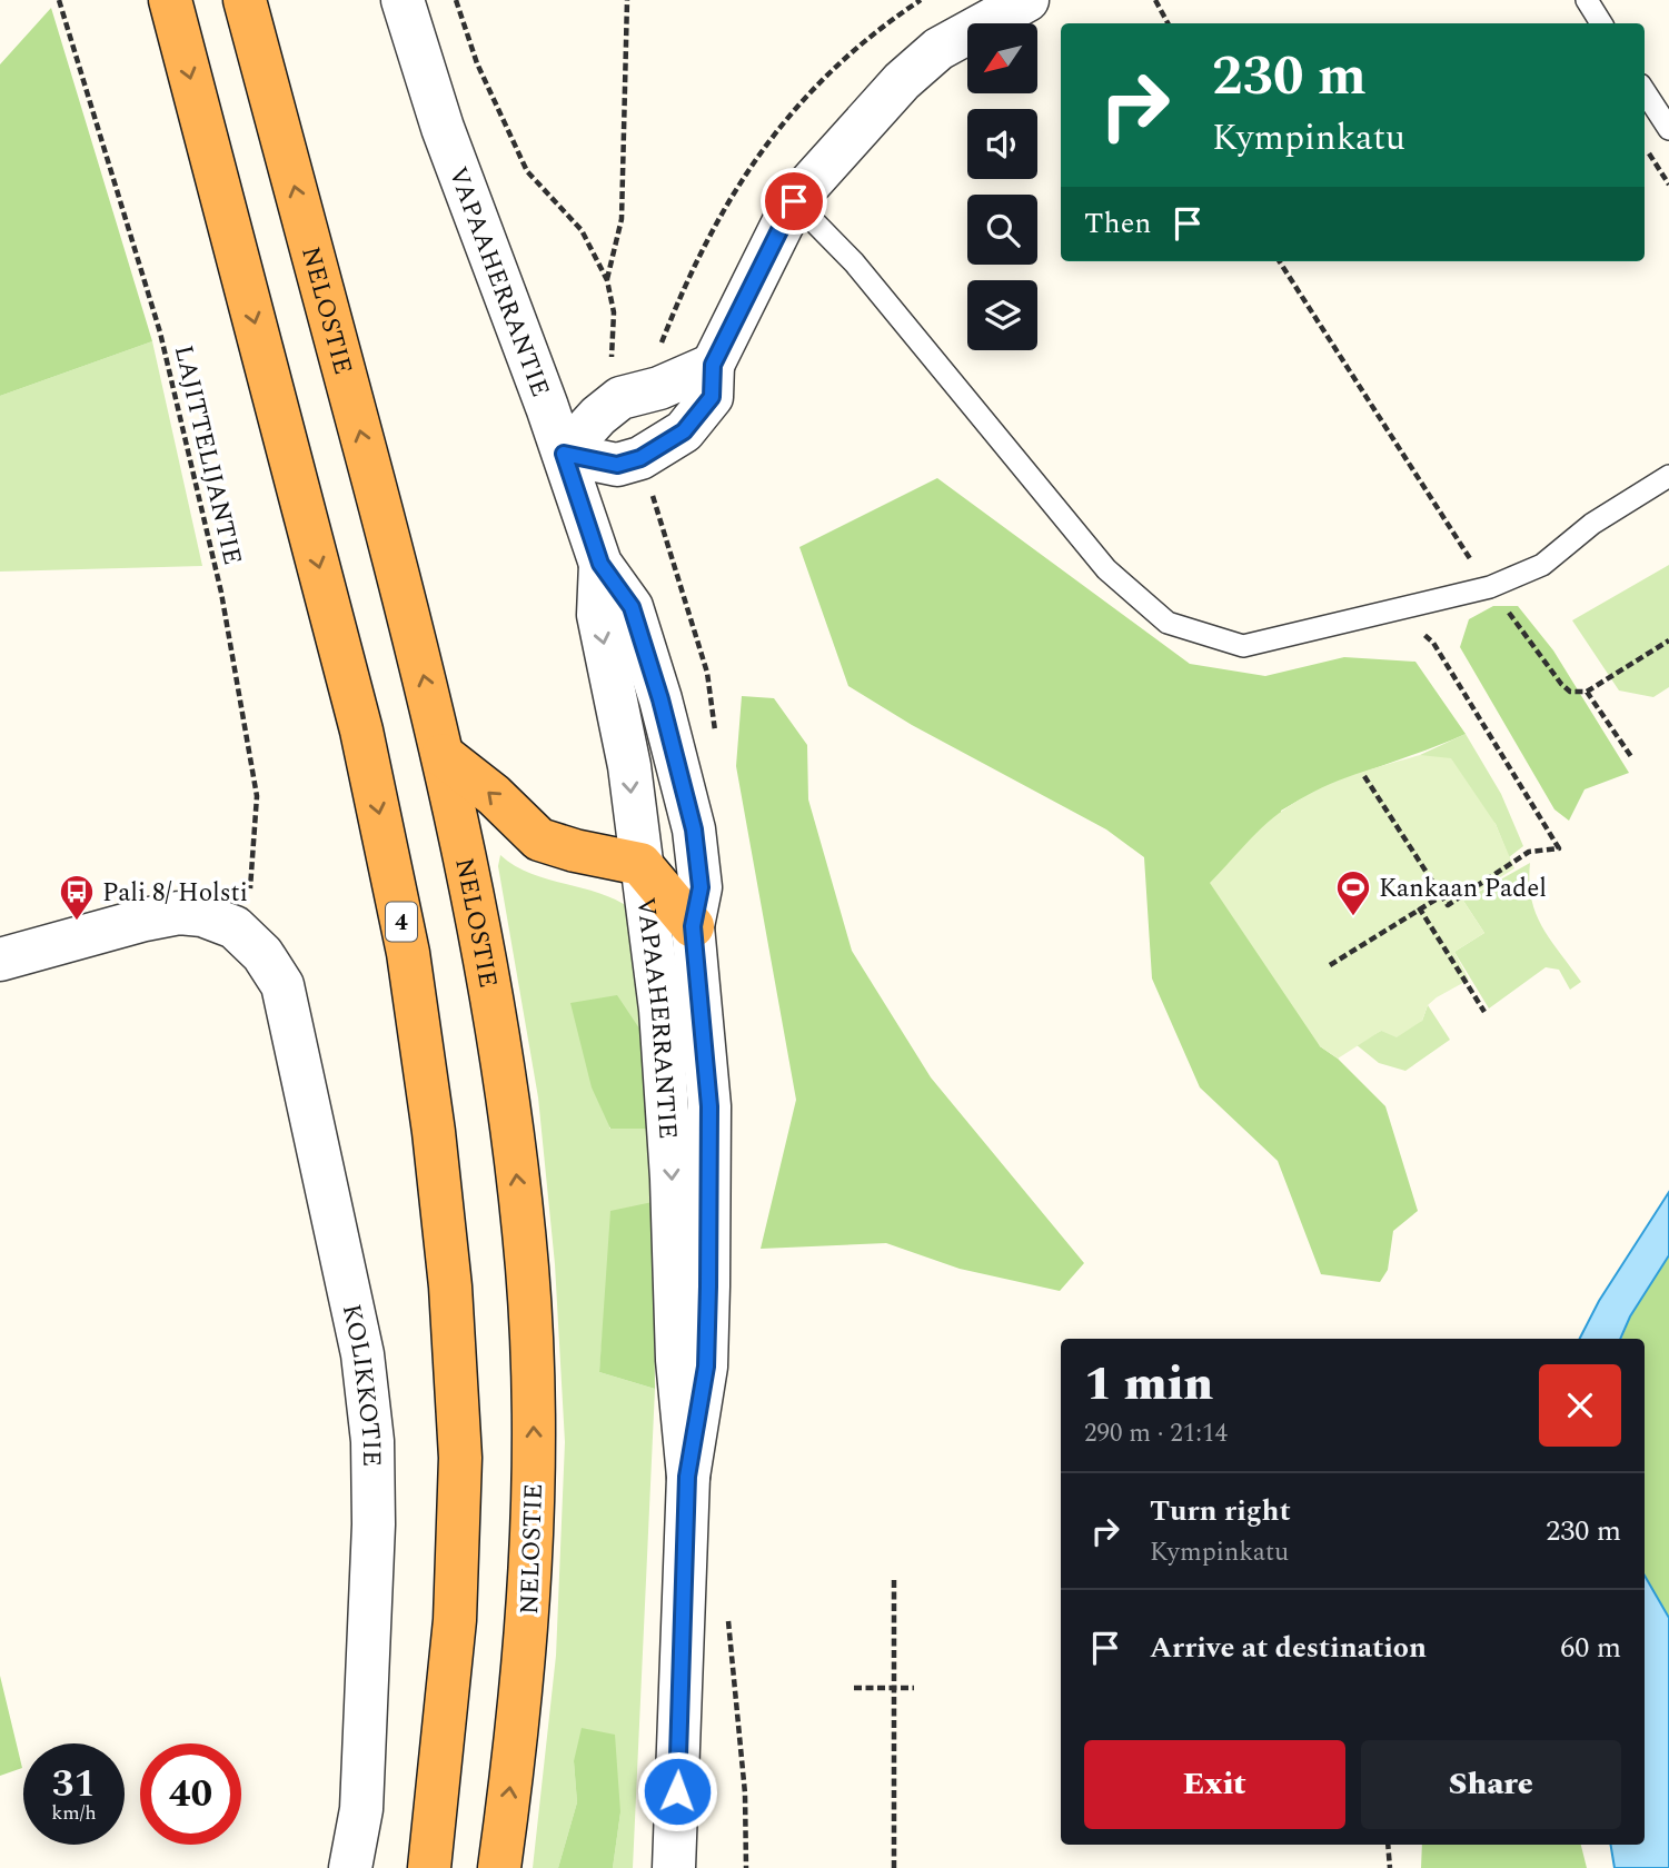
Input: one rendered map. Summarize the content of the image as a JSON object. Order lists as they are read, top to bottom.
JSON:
{
  "streets": {
    "highway": ["NELOSTIE", "4"],
    "street": ["VAPAAHERRANTIE", "KOLIKKOTIE"],
    "path": ["LAJITTELIJANTIE"]
  },
  "crossings": [
    ["LAJITTELIJANTIE", "KOLIKKOTIE"]
  ],
  "places": {
    "sports": ["Kankaan Padel"],
    "bus stop": ["Pali 8/ Holsti"]
  },
  "north": "bottom left",
  "page": {
    "turn": ["230 m", "Kympinkatu"],
    "then": "Then",
    "heading": ["1 min", "290 m · 21:14"],
    "list": [
      {
        "name": "Turn right",
        "note": "Kympinkatu",
        "value": "230 m"
      },
      {
        "name": "Arrive at destination",
        "value": "60 m"
      }
    ],
    "buttons": ["Exit", "Share"],
    "speed": "31 km/h",
    "limit": "40"
  }
}
